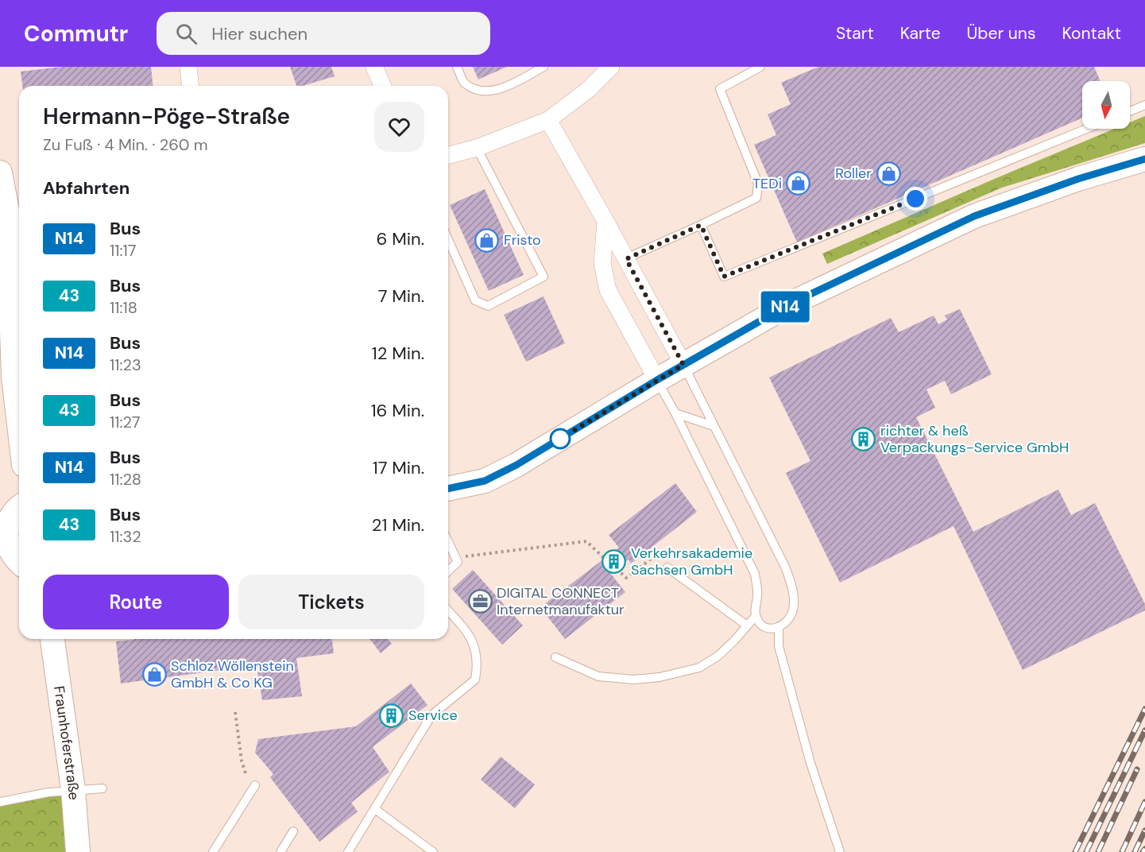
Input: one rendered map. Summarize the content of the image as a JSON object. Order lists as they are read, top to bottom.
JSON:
{
  "streets": {
    "main road": ["Fraunhoferstraße"]
  },
  "places": {
    "shop": [
      "Roller",
      "TEDi",
      "Fristo",
      "Schloz Wöllenstein GmbH & Co KG"
    ],
    "building": ["richter & heß Verpackungs-Service GmbH", "Verkehrsakademie Sachsen GmbH", "Service"],
    "office": ["DIGITAL CONNECT Internetmanufaktur"]
  },
  "lines": ["bus line N14"],
  "north": "bottom",
  "page": {
    "header": "Commutr",
    "search": "Hier suchen",
    "nav": [
      "Start",
      "Karte",
      "Über uns",
      "Kontakt"
    ],
    "on_map": "N14",
    "heading": [
      ["Hermann-Pöge-Straße", "Zu Fuß · 4 Min. · 260 m"],
      "Abfahrten"
    ],
    "list": [
      {
        "mark": "N14",
        "name": "Bus",
        "note": "11:17",
        "value": "6 Min."
      },
      {
        "mark": "43",
        "name": "Bus",
        "note": "11:18",
        "value": "7 Min."
      },
      {
        "mark": "N14",
        "name": "Bus",
        "note": "11:23",
        "value": "12 Min."
      },
      {
        "mark": "43",
        "name": "Bus",
        "note": "11:27",
        "value": "16 Min."
      },
      {
        "mark": "N14",
        "name": "Bus",
        "note": "11:28",
        "value": "17 Min."
      },
      {
        "mark": "43",
        "name": "Bus",
        "note": "11:32",
        "value": "21 Min."
      }
    ],
    "buttons": ["Route", "Tickets"]
  }
}
